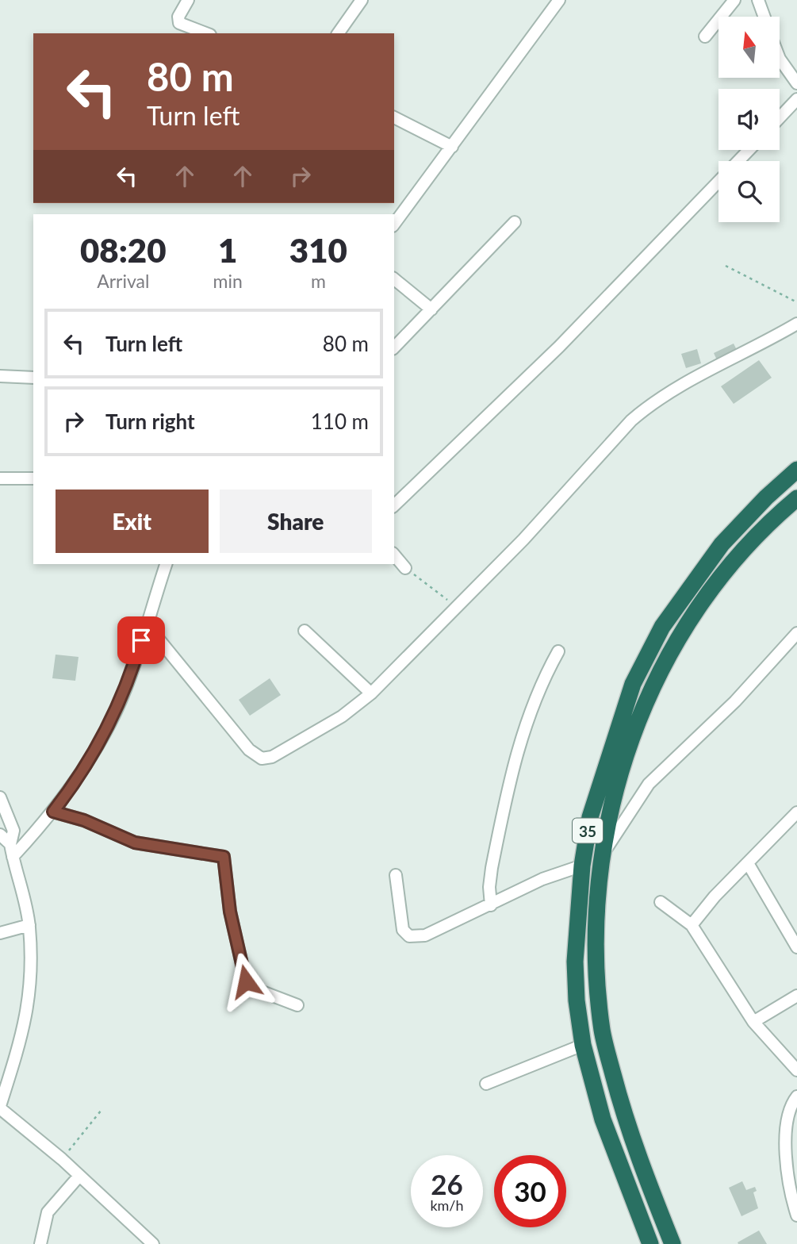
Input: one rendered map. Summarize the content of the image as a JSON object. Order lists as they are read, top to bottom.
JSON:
{
  "streets": {
    "highway": ["35"]
  },
  "north": "top",
  "page": {
    "turn": ["80 m", "Turn left"],
    "eta": [
      "08:20",
      "Arrival",
      "1",
      "min",
      "310",
      "m"
    ],
    "list": [
      {
        "name": "Turn left",
        "value": "80 m"
      },
      {
        "name": "Turn right",
        "value": "110 m"
      }
    ],
    "buttons": ["Exit", "Share"],
    "speed": "26 km/h",
    "limit": "30"
  }
}
